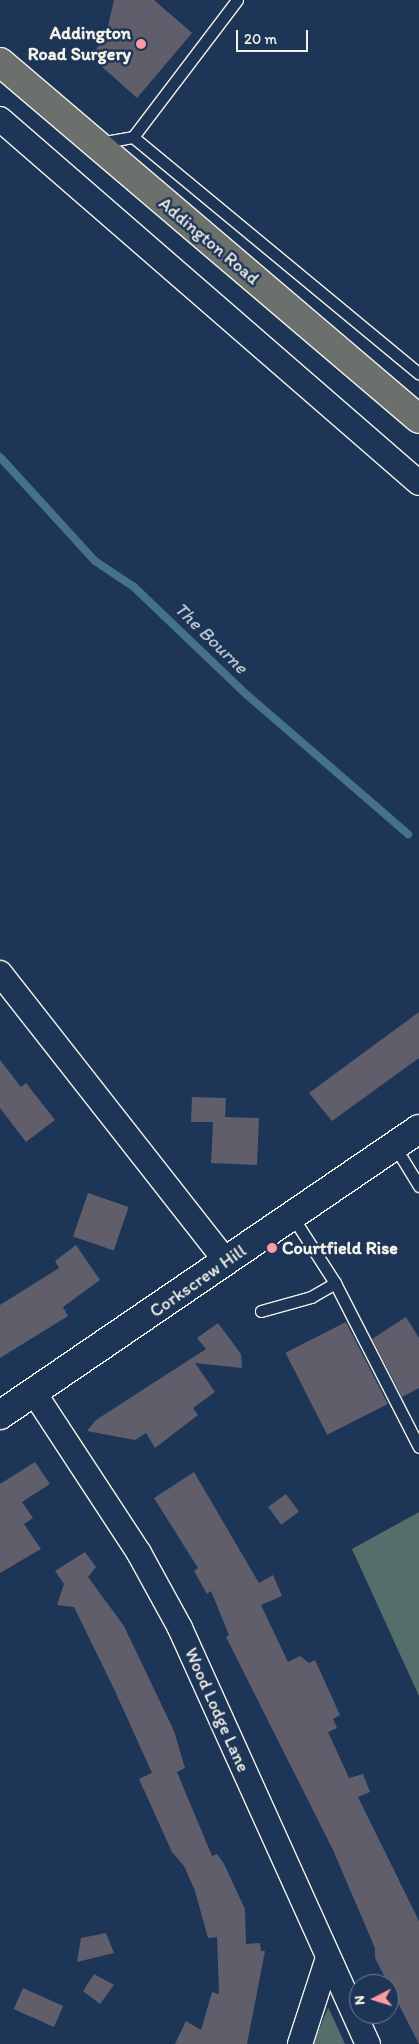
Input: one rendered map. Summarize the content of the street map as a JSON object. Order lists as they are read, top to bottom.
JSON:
{
  "streets": {
    "main road": ["Addington Road"],
    "street": ["Corkscrew Hill", "Wood Lodge Lane"]
  },
  "crossings": [
    ["Corkscrew Hill", "Wood Lodge Lane"]
  ],
  "water": ["The Bourne"],
  "places": ["Addington Road Surgery", "Courtfield Rise"],
  "scale_bar": "20 m",
  "north": "left"
}
